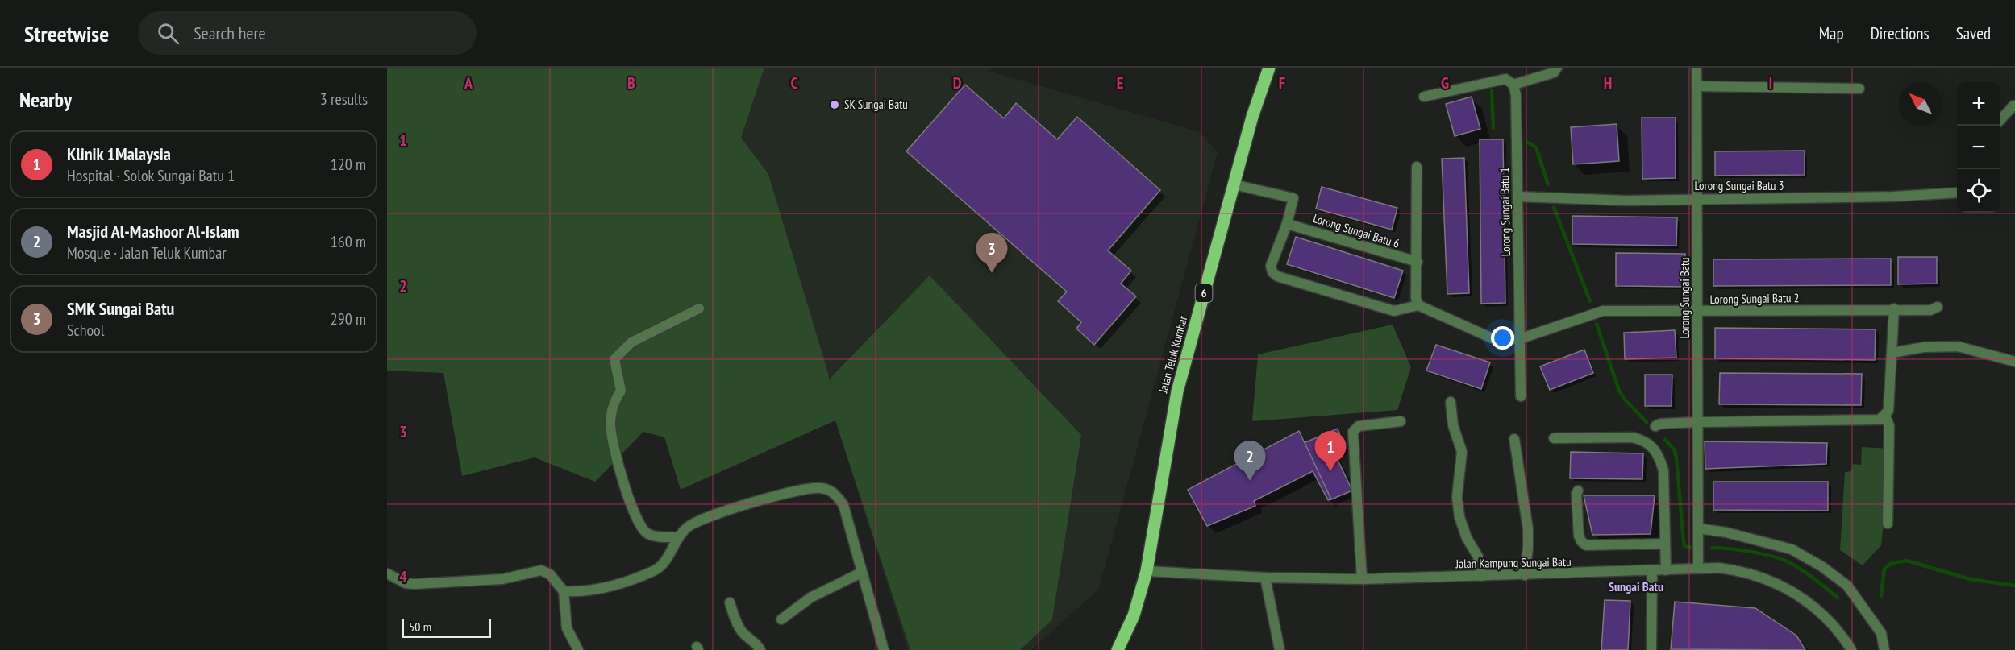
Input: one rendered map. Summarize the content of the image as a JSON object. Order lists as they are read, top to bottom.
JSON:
{
  "streets": {
    "main road": ["6", "Jalan Teluk Kumbar"],
    "street": [
      "Lorong Sungai Batu 3",
      "Lorong Sungai Batu 1",
      "Lorong Sungai Batu 6",
      "Lorong Sungai Batu",
      "Lorong Sungai Batu 2",
      "Jalan Kampung Sungai Batu"
    ]
  },
  "crossings": [
    ["Lorong Sungai Batu 3", "Lorong Sungai Batu 1"],
    ["Lorong Sungai Batu 3", "Lorong Sungai Batu"],
    ["Lorong Sungai Batu 1", "Lorong Sungai Batu 2"],
    ["Lorong Sungai Batu", "Lorong Sungai Batu 2"],
    ["Lorong Sungai Batu", "Jalan Kampung Sungai Batu"],
    ["Jalan Teluk Kumbar", "Jalan Kampung Sungai Batu"]
  ],
  "districts": ["Sungai Batu"],
  "places": ["SK Sungai Batu"],
  "scale_bar": "50 m",
  "north": "top left",
  "page": {
    "header": "Streetwise",
    "search": "Search here",
    "nav": ["Map", "Directions", "Saved"],
    "heading": ["Nearby", "3 results"],
    "map_buttons": ["+", "−"],
    "list": [
      {
        "mark": "1",
        "name": "Klinik 1Malaysia",
        "note": "Hospital · Solok Sungai Batu 1",
        "value": "120 m"
      },
      {
        "mark": "2",
        "name": "Masjid Al-Mashoor Al-Islam",
        "note": "Mosque · Jalan Teluk Kumbar",
        "value": "160 m"
      },
      {
        "mark": "3",
        "name": "SMK Sungai Batu",
        "note": "School",
        "value": "290 m"
      }
    ],
    "pins": ["3", "1", "2"],
    "scale": "50 m"
  },
  "grid": {
    "columns": [
      "A",
      "B",
      "C",
      "D",
      "E",
      "F",
      "G",
      "H",
      "I"
    ],
    "rows": [
      "1",
      "2",
      "3",
      "4"
    ]
  }
}
